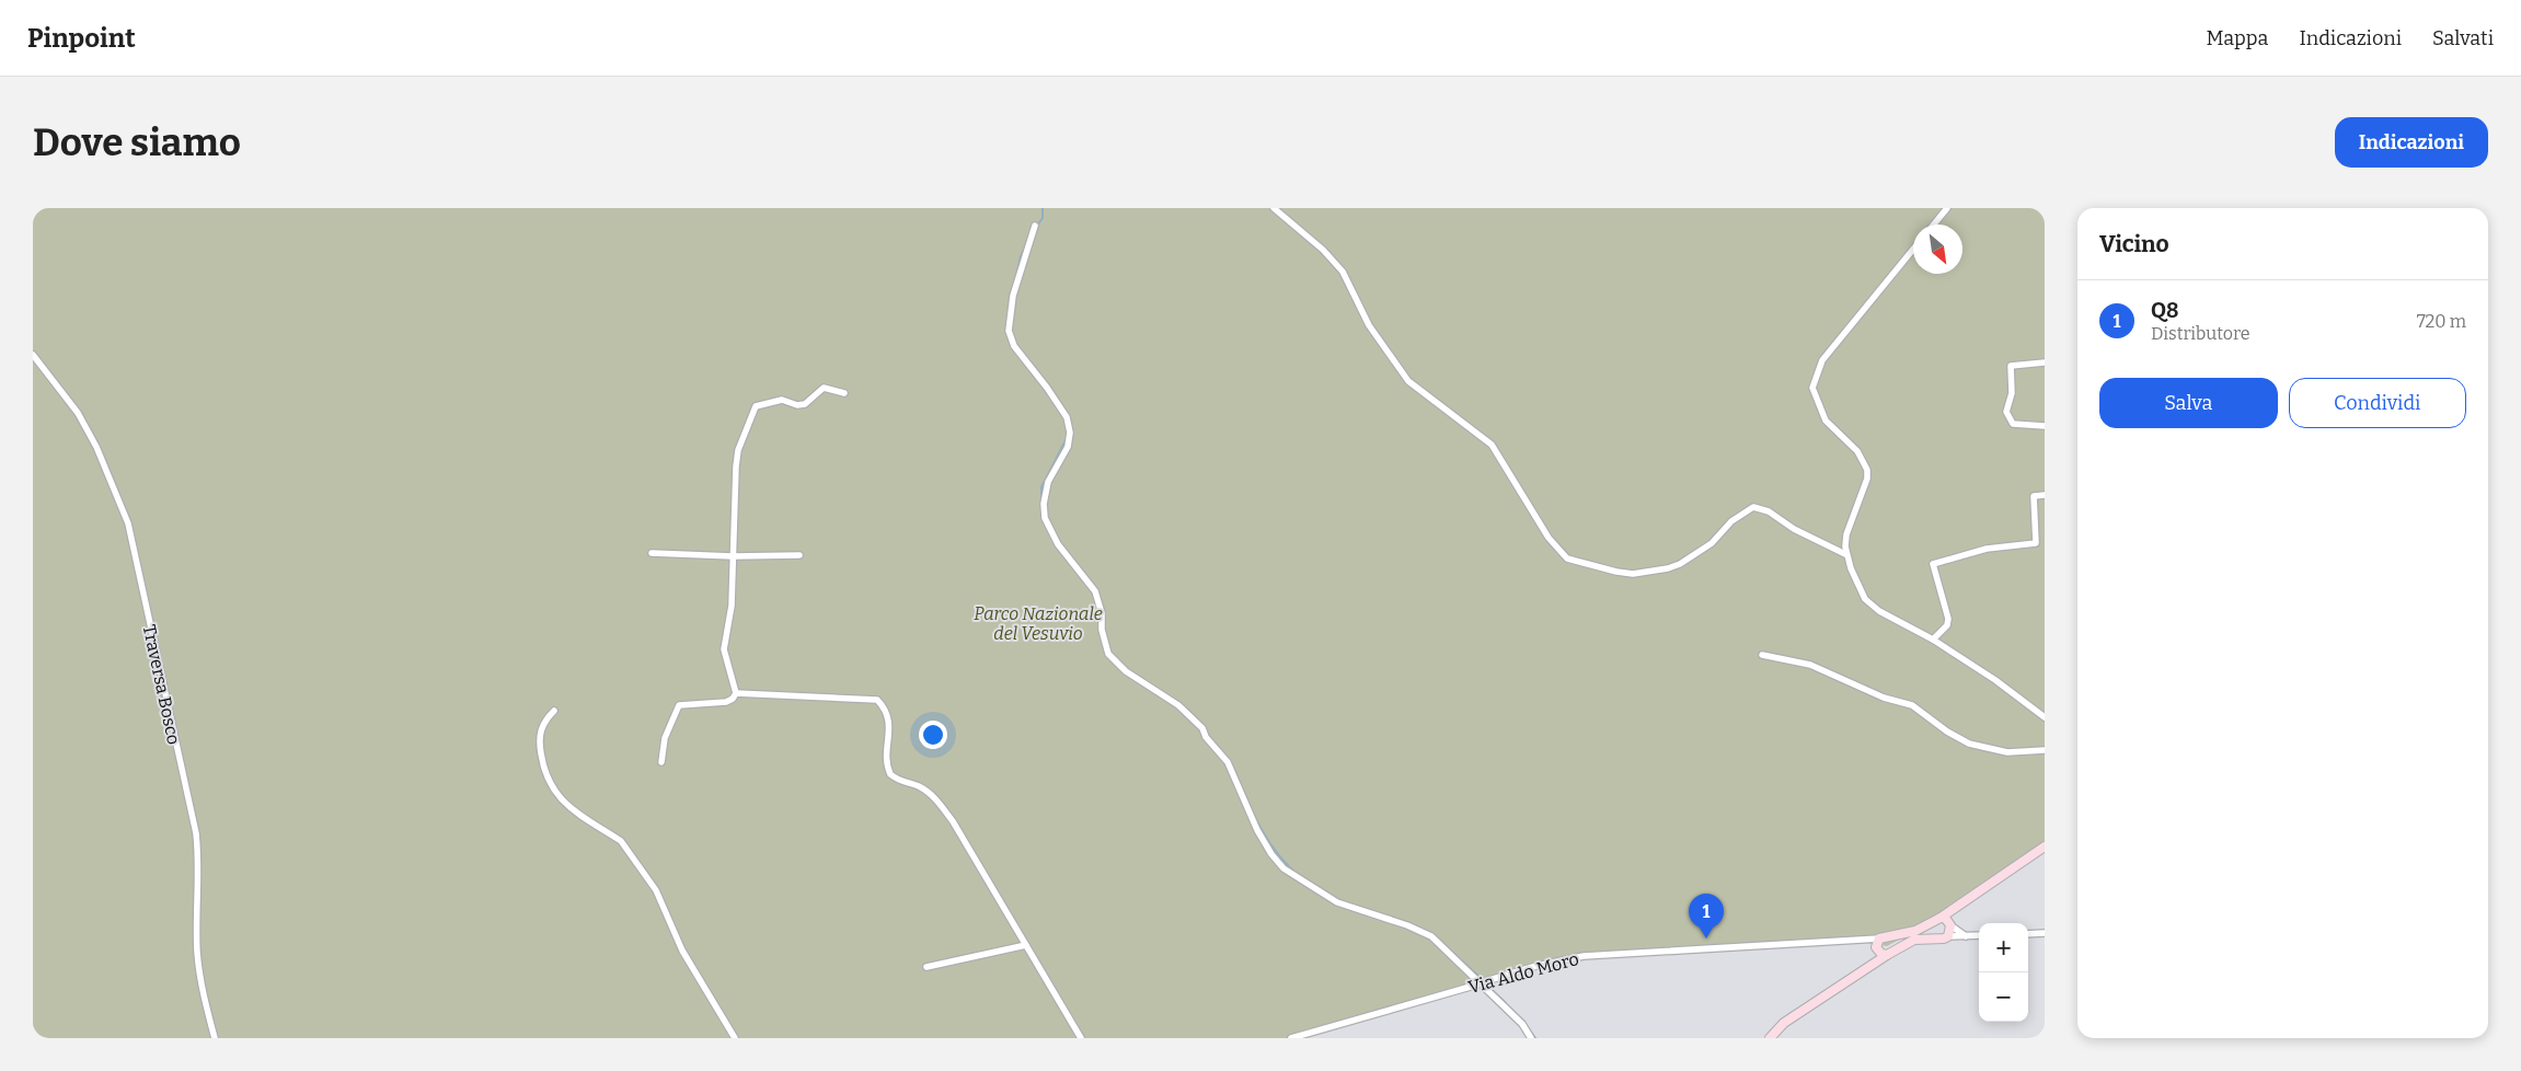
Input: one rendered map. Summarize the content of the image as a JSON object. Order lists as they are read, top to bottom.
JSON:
{
  "streets": {
    "street": ["Traversa Bosco", "Via Aldo Moro"]
  },
  "parks": ["Parco Nazionale del Vesuvio"],
  "north": "bottom right",
  "page": {
    "header": "Pinpoint",
    "nav": ["Mappa", "Indicazioni", "Salvati"],
    "buttons": [
      "Indicazioni",
      ["Salva", "Condividi"]
    ],
    "title": "Dove siamo",
    "heading": "Vicino",
    "list": [
      {
        "mark": "1",
        "name": "Q8",
        "note": "Distributore",
        "value": "720 m"
      }
    ],
    "pins": "1",
    "map_buttons": ["+", "−"]
  }
}
